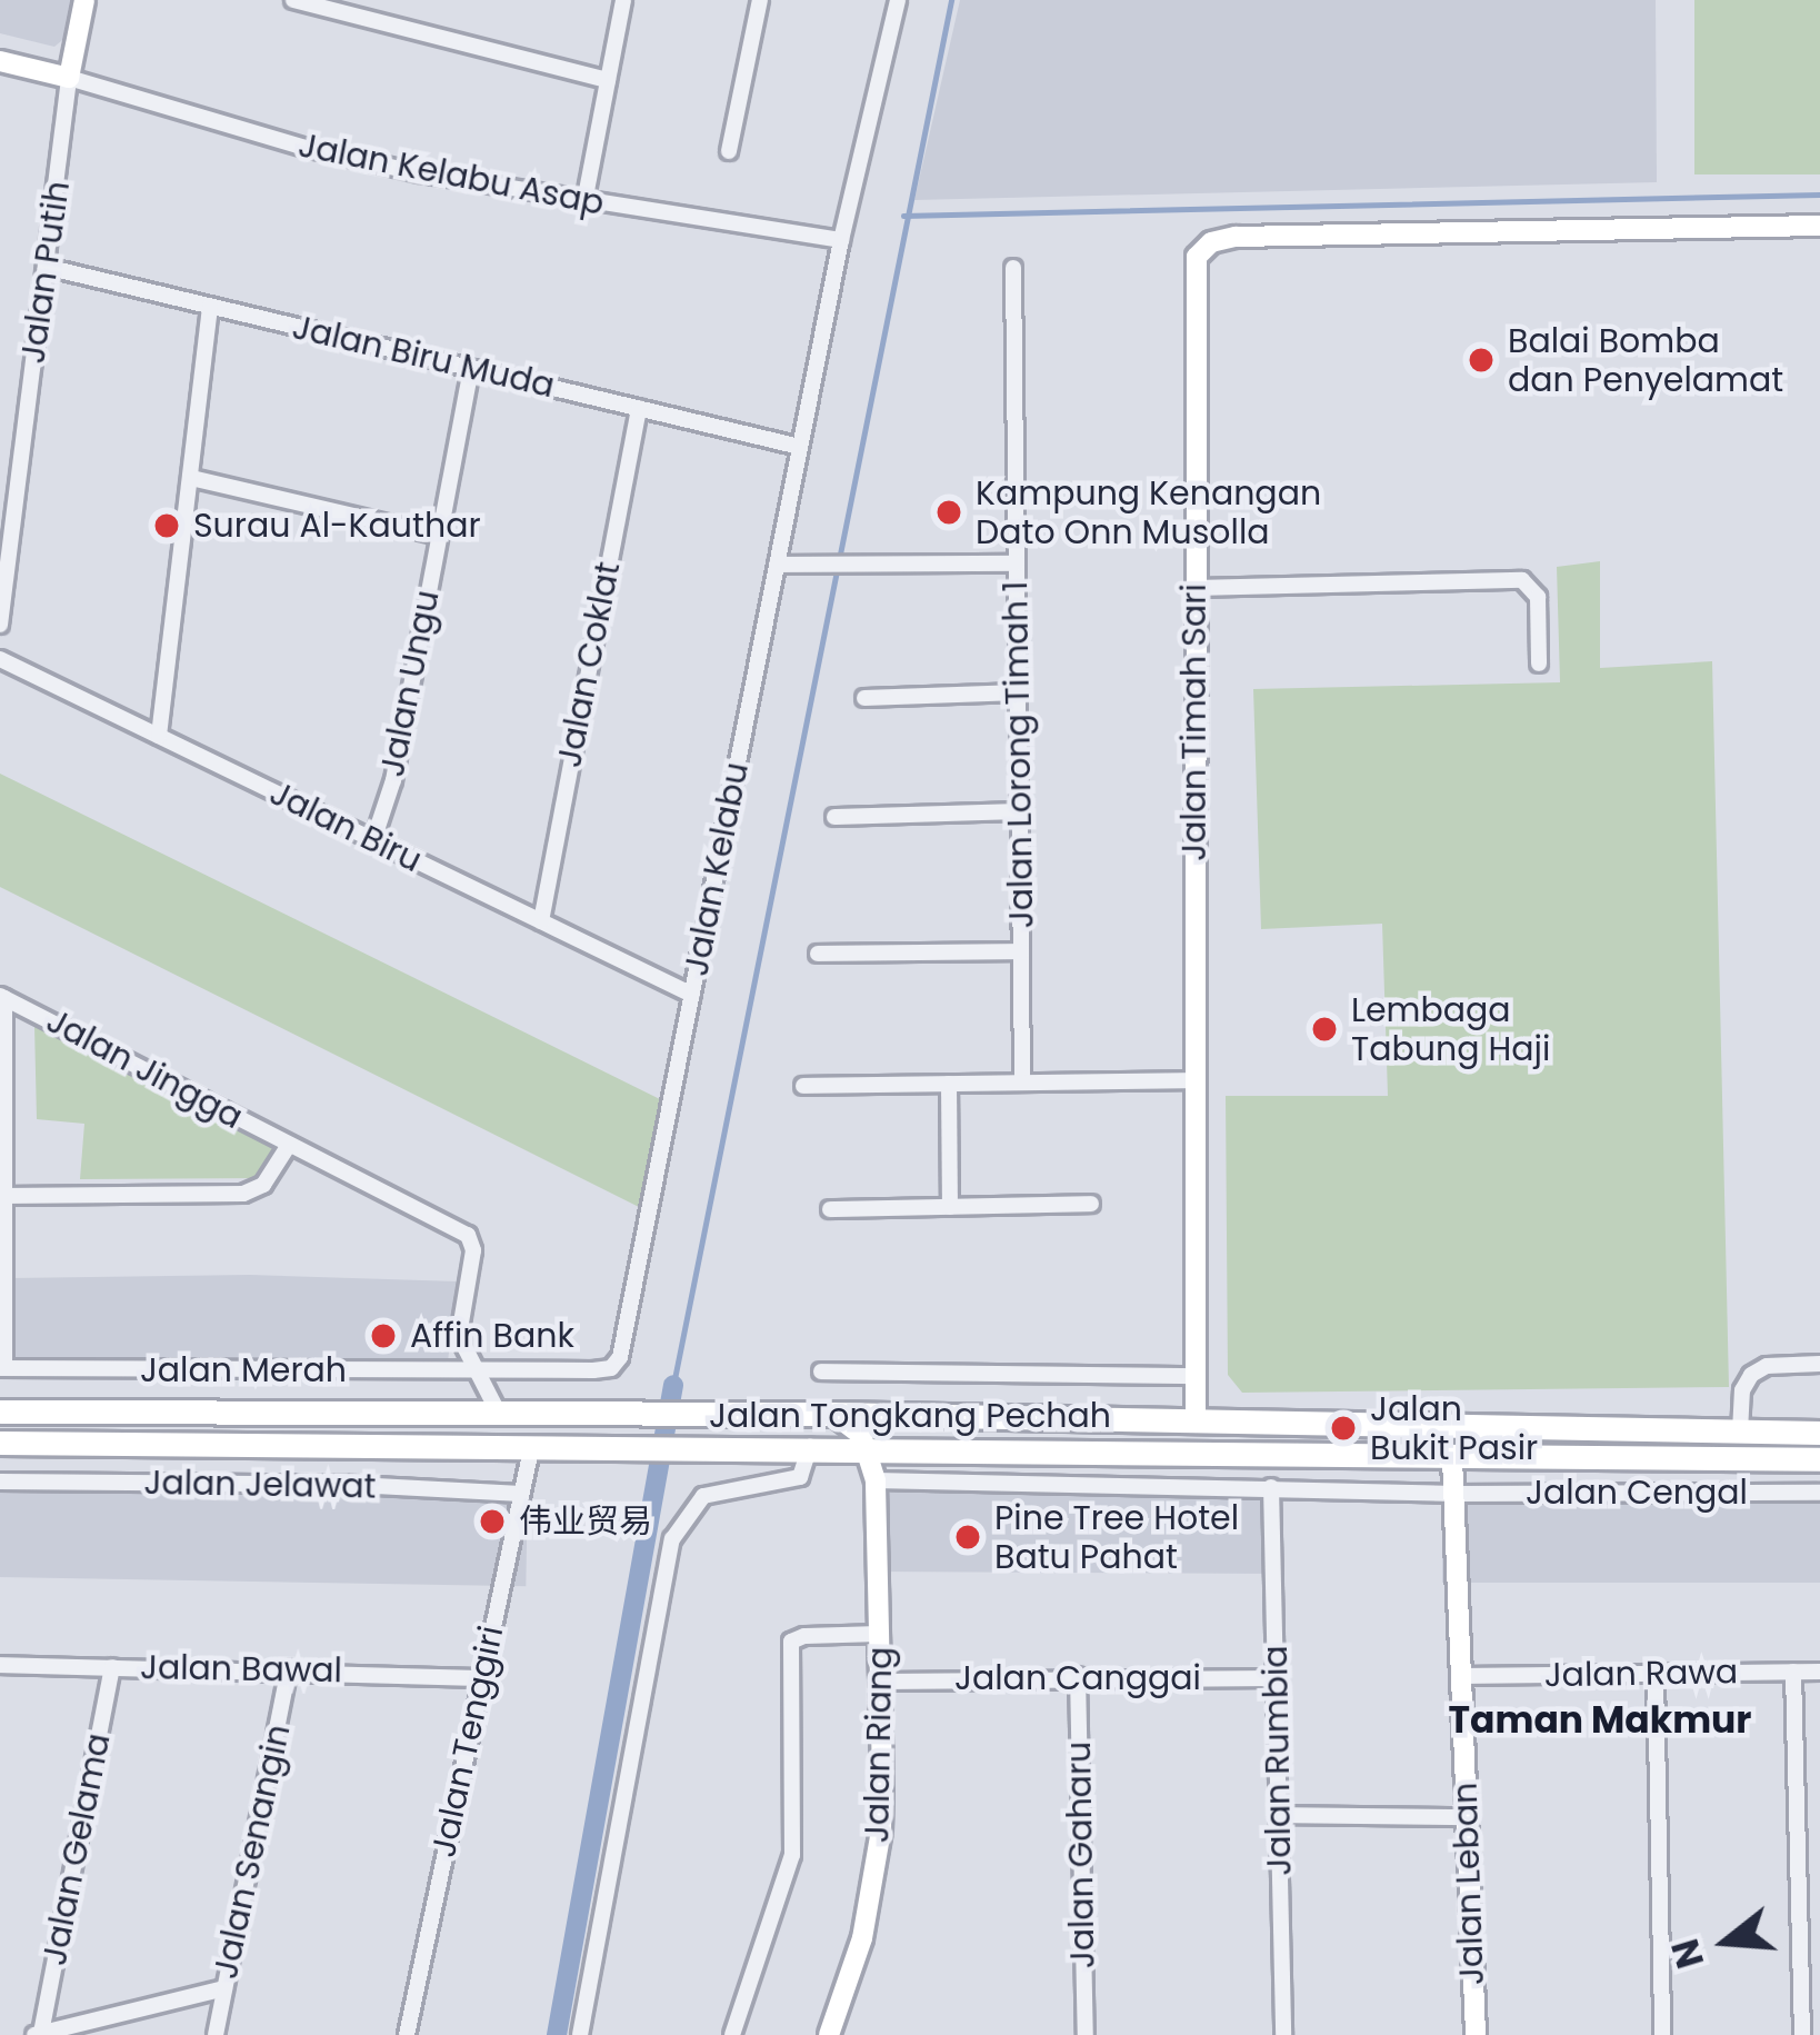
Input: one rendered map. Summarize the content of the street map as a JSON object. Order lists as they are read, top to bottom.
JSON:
{
  "streets": {
    "main road": ["Jalan Tongkang Pechah"],
    "street": [
      "Jalan Kelabu Asap",
      "Jalan Putih",
      "Jalan Biru Muda",
      "Jalan Coklat",
      "Jalan Ungu",
      "Jalan Timah Sari",
      "Jalan Lorong Timah 1",
      "Jalan Biru",
      "Jalan Kelabu",
      "Jalan Jingga",
      "Jalan Merah",
      "Jalan Jelawat",
      "Jalan Cengal",
      "Jalan Bawal",
      "Jalan Rawa",
      "Jalan Canggai",
      "Jalan Tenggiri",
      "Jalan Riang",
      "Jalan Rumbia",
      "Jalan Gelama",
      "Jalan Senangin",
      "Jalan Gaharu",
      "Jalan Leban"
    ]
  },
  "crossings": [
    ["Jalan Kelabu Asap", "Jalan Putih"],
    ["Jalan Kelabu Asap", "Jalan Kelabu"],
    ["Jalan Putih", "Jalan Biru Muda"],
    ["Jalan Biru Muda", "Jalan Coklat"],
    ["Jalan Biru Muda", "Jalan Ungu"],
    ["Jalan Biru Muda", "Jalan Kelabu"],
    ["Jalan Coklat", "Jalan Biru"],
    ["Jalan Ungu", "Jalan Biru"],
    ["Jalan Timah Sari", "Jalan Tongkang Pechah"],
    ["Jalan Biru", "Jalan Kelabu"],
    ["Jalan Kelabu", "Jalan Jingga"],
    ["Jalan Kelabu", "Jalan Merah"],
    ["Jalan Jingga", "Jalan Merah"],
    ["Jalan Tongkang Pechah", "Jalan Tenggiri"],
    ["Jalan Tongkang Pechah", "Jalan Riang"],
    ["Jalan Tongkang Pechah", "Jalan Leban"],
    ["Jalan Jelawat", "Jalan Tenggiri"],
    ["Jalan Cengal", "Jalan Riang"],
    ["Jalan Cengal", "Jalan Rumbia"],
    ["Jalan Cengal", "Jalan Leban"],
    ["Jalan Bawal", "Jalan Tenggiri"],
    ["Jalan Bawal", "Jalan Gelama"],
    ["Jalan Bawal", "Jalan Senangin"],
    ["Jalan Rawa", "Jalan Leban"],
    ["Jalan Canggai", "Jalan Riang"],
    ["Jalan Canggai", "Jalan Rumbia"],
    ["Jalan Canggai", "Jalan Gaharu"]
  ],
  "districts": ["Taman Makmur"],
  "places": [
    "Balai Bomba dan Penyelamat",
    "Kampung Kenangan Dato Onn Musolla",
    "Surau Al-Kauthar",
    "Lembaga Tabung Haji",
    "Affin Bank",
    "Jalan Bukit Pasir",
    "伟业贸易",
    "Pine Tree Hotel Batu Pahat"
  ],
  "north": "left"
}
